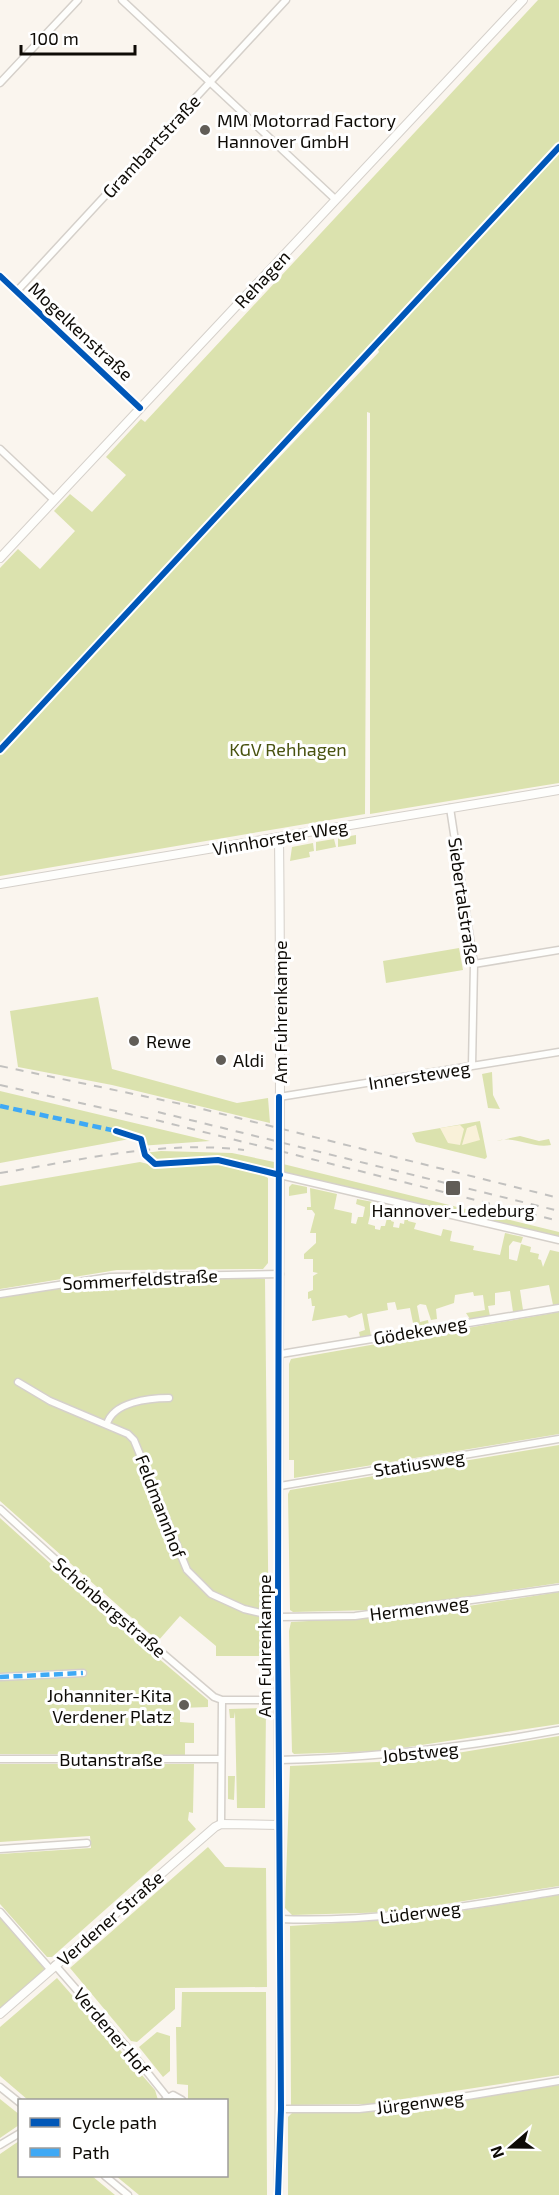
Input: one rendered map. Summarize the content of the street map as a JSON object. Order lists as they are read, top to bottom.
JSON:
{
  "streets": {
    "street": [
      "Grambartstraße",
      "Rehagen",
      "Mogelkenstraße",
      "Vinnhorster Weg",
      "Siebertalstraße",
      "Am Fuhrenkampe",
      "Innersteweg",
      "Sommerfeldstraße",
      "Gödekeweg",
      "Statiusweg",
      "Feldmannhof",
      "Schönbergstraße",
      "Hermenweg",
      "Jobstweg",
      "Butanstraße",
      "Lüderweg",
      "Verdener Straße",
      "Verdener Hof",
      "Jürgenweg"
    ]
  },
  "crossings": [
    ["Grambartstraße", "Mogelkenstraße"],
    ["Rehagen", "Mogelkenstraße"],
    ["Vinnhorster Weg", "Siebertalstraße"],
    ["Vinnhorster Weg", "Am Fuhrenkampe"],
    ["Siebertalstraße", "Innersteweg"],
    ["Am Fuhrenkampe", "Innersteweg"],
    ["Am Fuhrenkampe", "Sommerfeldstraße"],
    ["Am Fuhrenkampe", "Gödekeweg"],
    ["Am Fuhrenkampe", "Statiusweg"],
    ["Am Fuhrenkampe", "Feldmannhof"],
    ["Am Fuhrenkampe", "Hermenweg"],
    ["Am Fuhrenkampe", "Jobstweg"],
    ["Am Fuhrenkampe", "Lüderweg"],
    ["Am Fuhrenkampe", "Jürgenweg"],
    ["Feldmannhof", "Hermenweg"],
    ["Verdener Straße", "Verdener Hof"]
  ],
  "parks": ["KGV Rehhagen"],
  "places": {
    "other": [
      "MM Motorrad Factory Hannover GmbH",
      "Rewe",
      "Aldi",
      "Johanniter-Kita Verdener Platz"
    ],
    "transit": ["Hannover-Ledeburg"]
  },
  "legend": ["Cycle path", "Path"],
  "scale_bar": "100 m",
  "north": "left"
}
